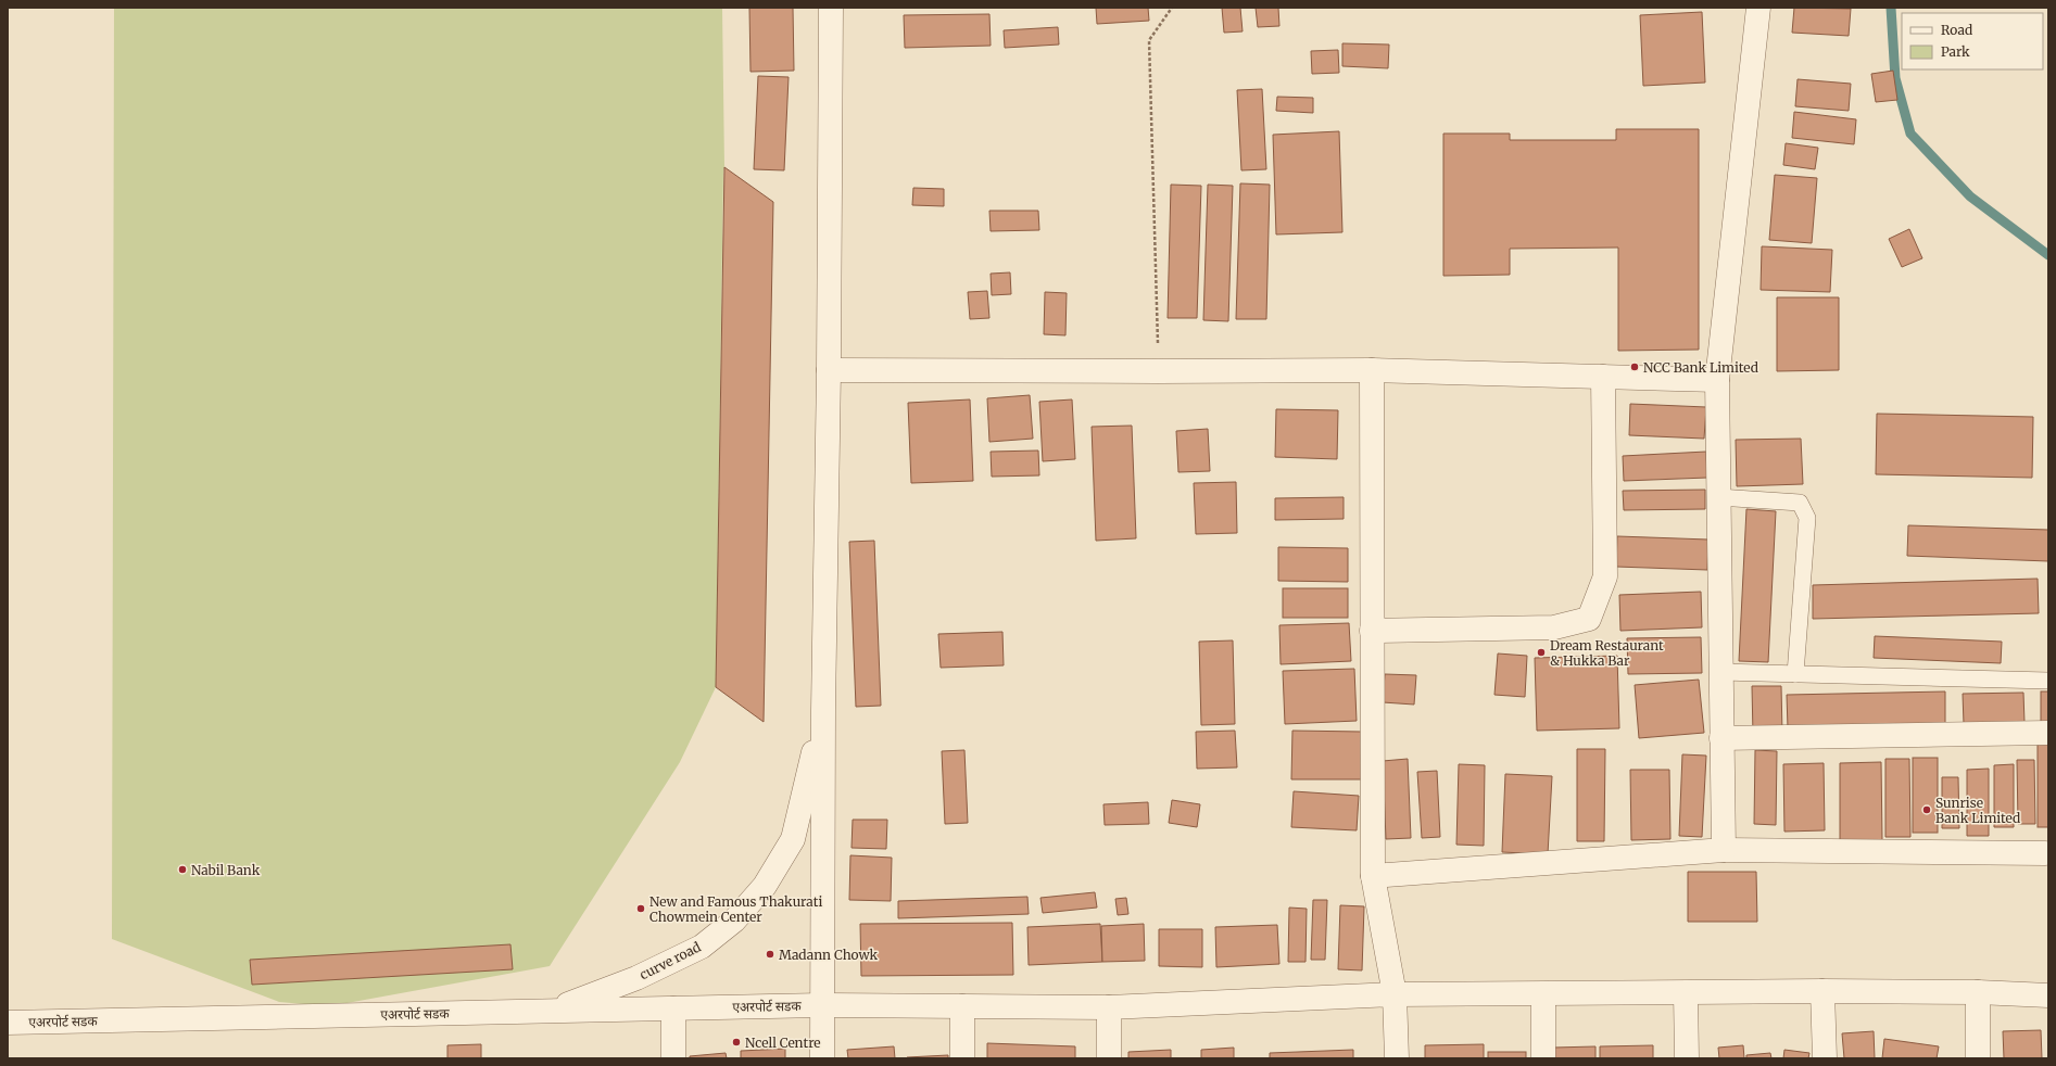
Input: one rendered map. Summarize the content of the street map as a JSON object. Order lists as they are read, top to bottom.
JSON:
{
  "streets": {
    "street": ["curve road", "एअरपोर्ट सडक"]
  },
  "crossings": [
    ["curve road", "एअरपोर्ट सडक"]
  ],
  "places": [
    "NCC Bank Limited",
    "Dream Restaurant & Hukka Bar",
    "Sunrise Bank Limited",
    "Nabil Bank",
    "New and Famous Thakurati Chowmein Center",
    "Madann Chowk",
    "Ncell Centre"
  ],
  "legend": ["Road", "Park"]
}
